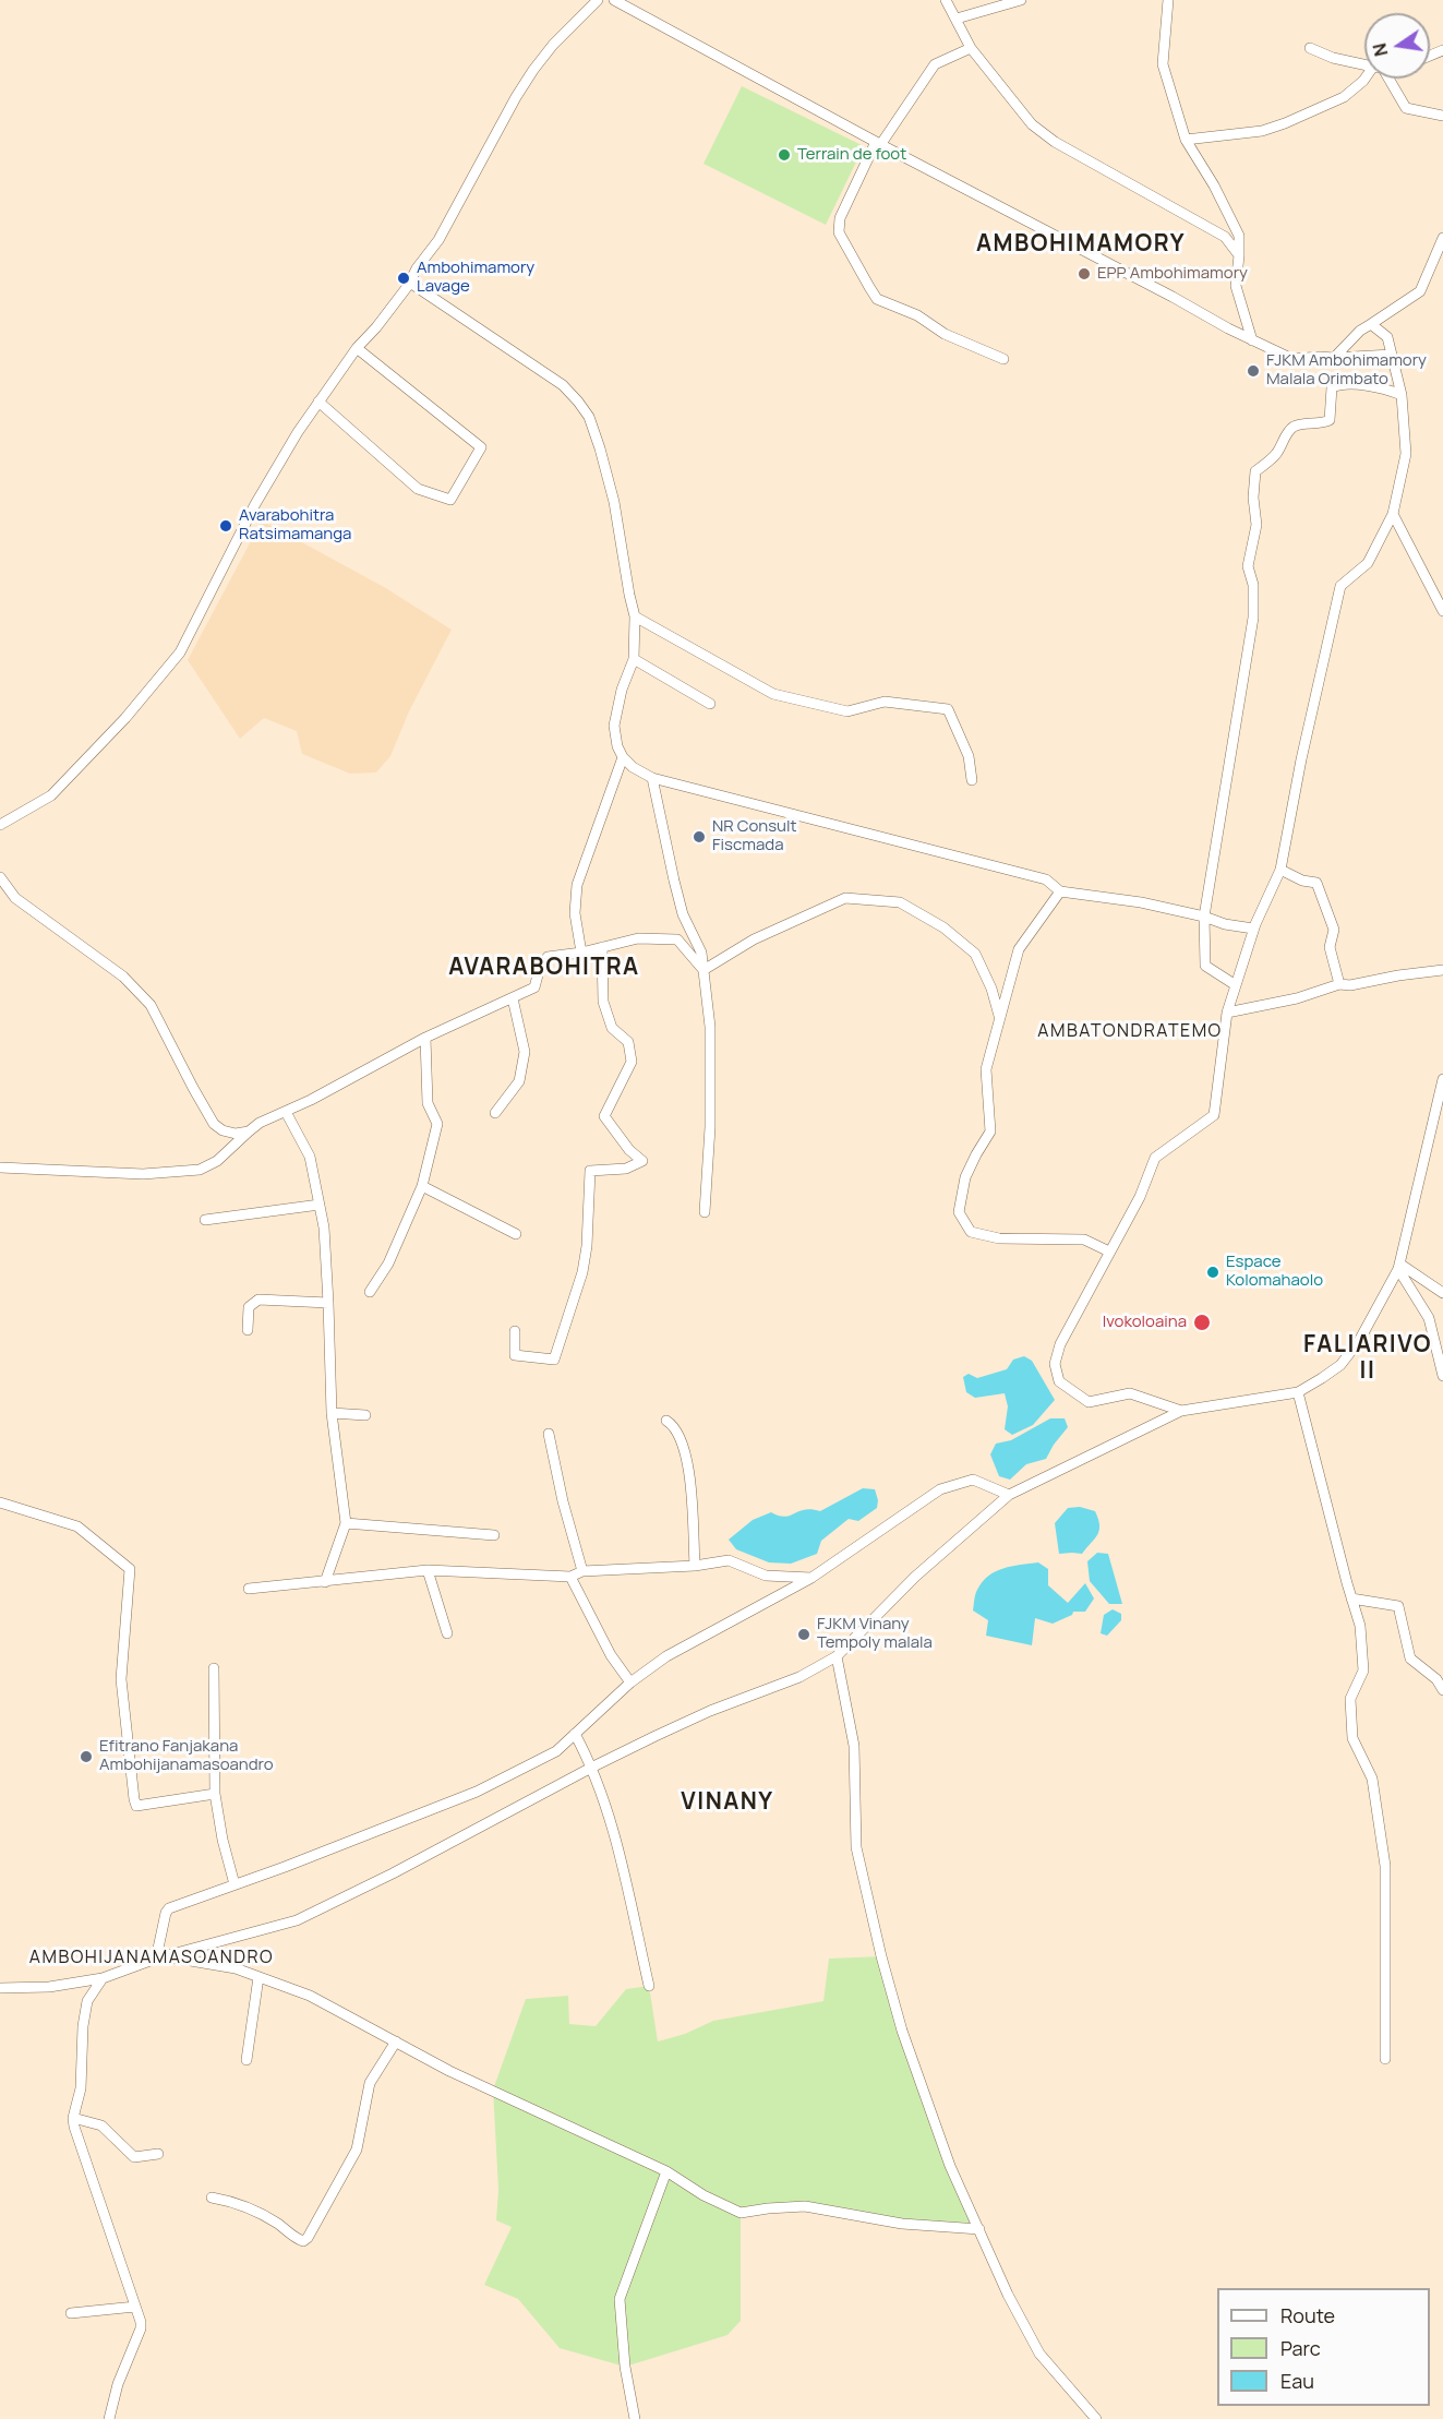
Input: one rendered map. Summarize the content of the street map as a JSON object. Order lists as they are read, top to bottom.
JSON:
{
  "districts": [
    "AMBOHIMAMORY",
    "AVARABOHITRA",
    "AMBATONDRATEMO",
    "FALIARIVO II",
    "VINANY",
    "AMBOHIJANAMASOANDRO"
  ],
  "places": [
    "Terrain de foot",
    "EPP Ambohimamory",
    "Ambohimamory Lavage",
    "FJKM Ambohimamory Malala Orimbato",
    "Avarabohitra Ratsimamanga",
    "NR Consult Fiscmada",
    "Espace Kolomahaolo",
    "Ivokoloaina",
    "FJKM Vinany Tempoly malala",
    "Efitrano Fanjakana Ambohijanamasoandro"
  ],
  "legend": ["Route", "Parc", "Eau"],
  "north": "left"
}
